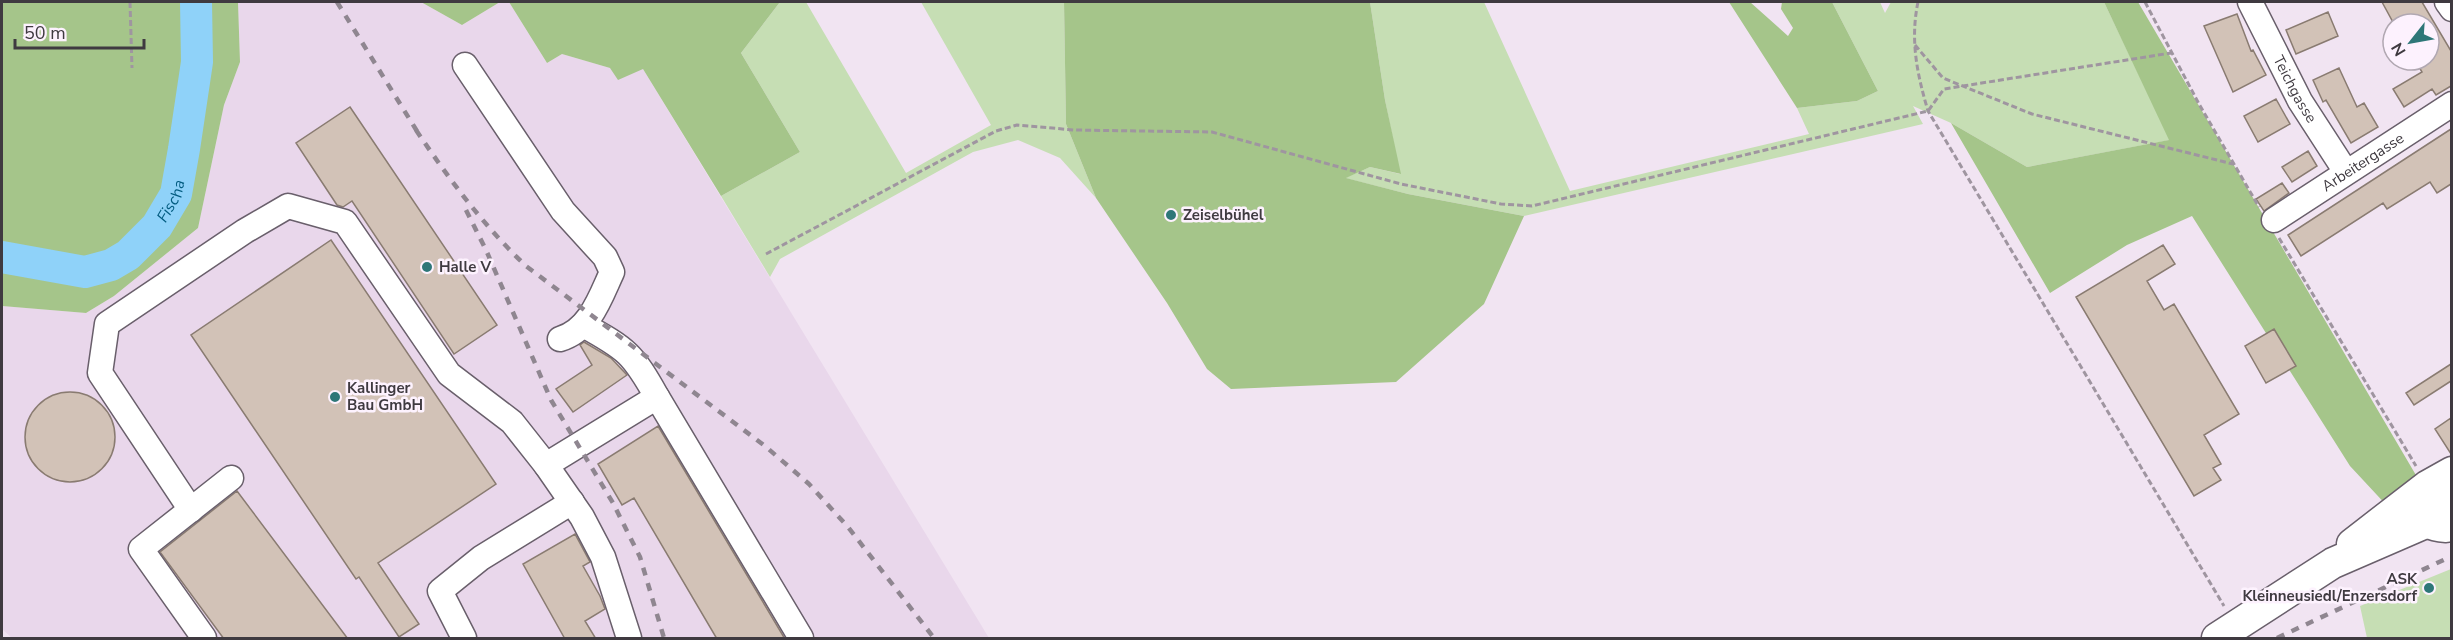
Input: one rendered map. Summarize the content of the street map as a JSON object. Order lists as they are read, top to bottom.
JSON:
{
  "streets": {
    "street": ["Teichgasse", "Arbeitergasse"]
  },
  "crossings": [
    ["Teichgasse", "Arbeitergasse"]
  ],
  "water": ["Fischa"],
  "places": [
    "Zeiselbühel",
    "Halle V",
    "Kallinger Bau GmbH",
    "ASK Kleinneusiedl/Enzersdorf"
  ],
  "scale_bar": "50 m",
  "north": "bottom left"
}
